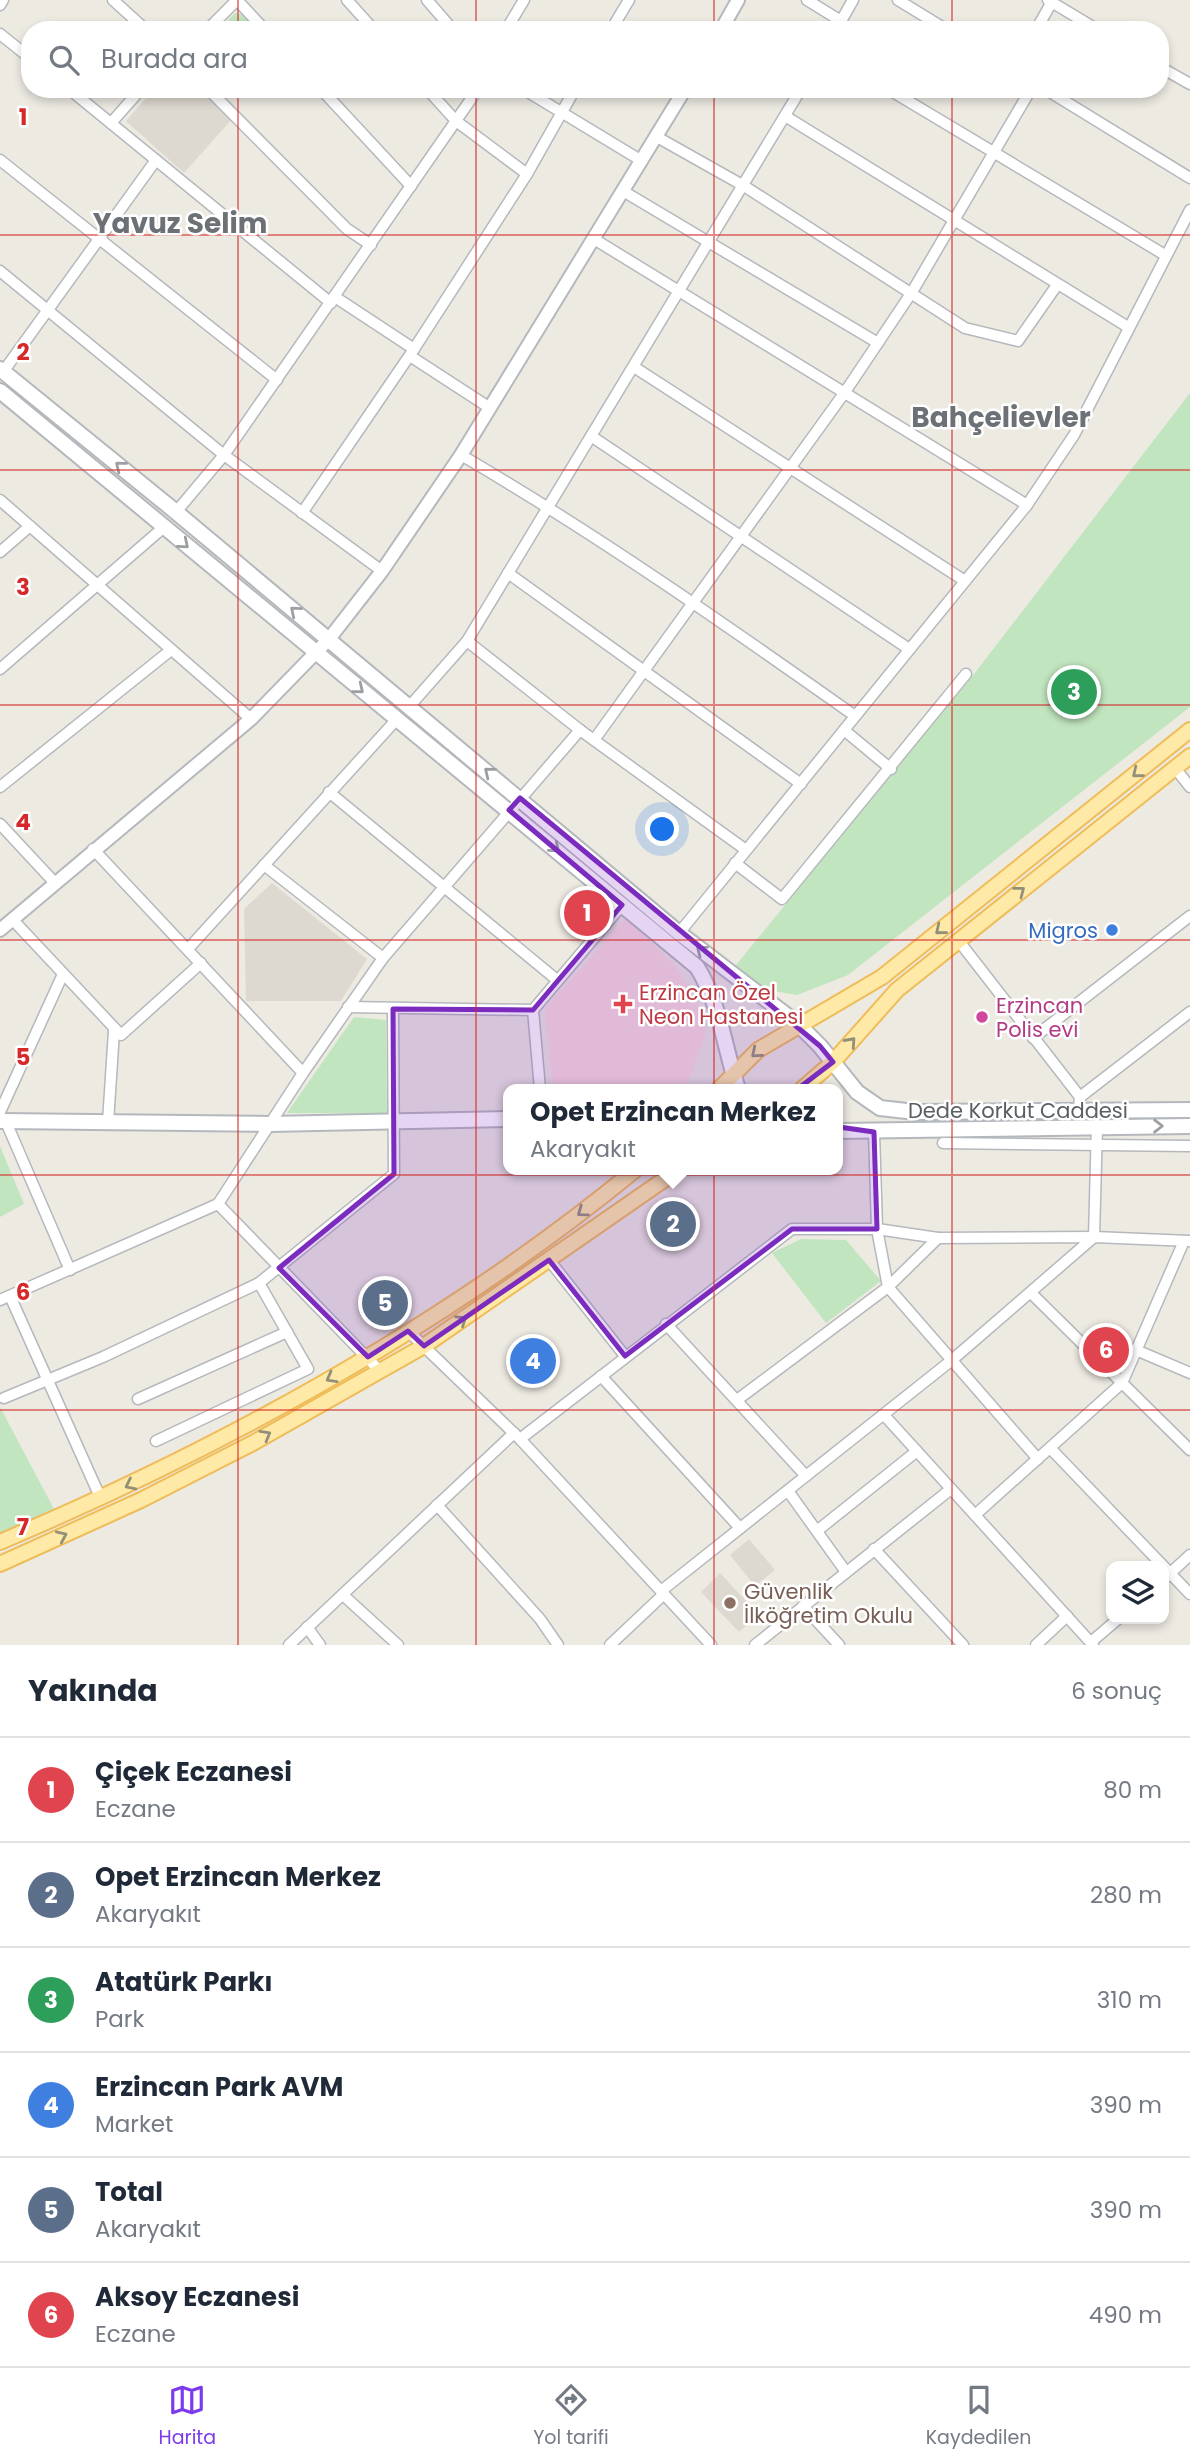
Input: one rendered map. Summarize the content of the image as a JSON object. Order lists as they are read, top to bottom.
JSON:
{
  "streets": {
    "main road": ["Dede Korkut Caddesi"]
  },
  "districts": ["Yavuz Selim", "Bahçelievler"],
  "places": {
    "other": ["Migros", "Erzincan Polis evi", "Güvenlik İlköğretim Okulu"],
    "health": ["Erzincan Özel Neon Hastanesi"]
  },
  "page": {
    "search": "Burada ara",
    "pins": [
      "3",
      "1",
      "2",
      "5",
      "6",
      "4"
    ],
    "popup": ["Opet Erzincan Merkez", "Akaryakıt"],
    "heading": ["Yakında", "6 sonuç"],
    "list": [
      {
        "mark": "1",
        "name": "Çiçek Eczanesi",
        "note": "Eczane",
        "value": "80 m"
      },
      {
        "mark": "2",
        "name": "Opet Erzincan Merkez",
        "note": "Akaryakıt",
        "value": "280 m"
      },
      {
        "mark": "3",
        "name": "Atatürk Parkı",
        "note": "Park",
        "value": "310 m"
      },
      {
        "mark": "4",
        "name": "Erzincan Park AVM",
        "note": "Market",
        "value": "390 m"
      },
      {
        "mark": "5",
        "name": "Total",
        "note": "Akaryakıt",
        "value": "390 m"
      },
      {
        "mark": "6",
        "name": "Aksoy Eczanesi",
        "note": "Eczane",
        "value": "490 m"
      }
    ],
    "nav": ["Harita", "Yol tarifi", "Kaydedilen"]
  },
  "grid": {
    "rows": [
      "1",
      "2",
      "3",
      "4",
      "5",
      "6",
      "7"
    ]
  }
}
